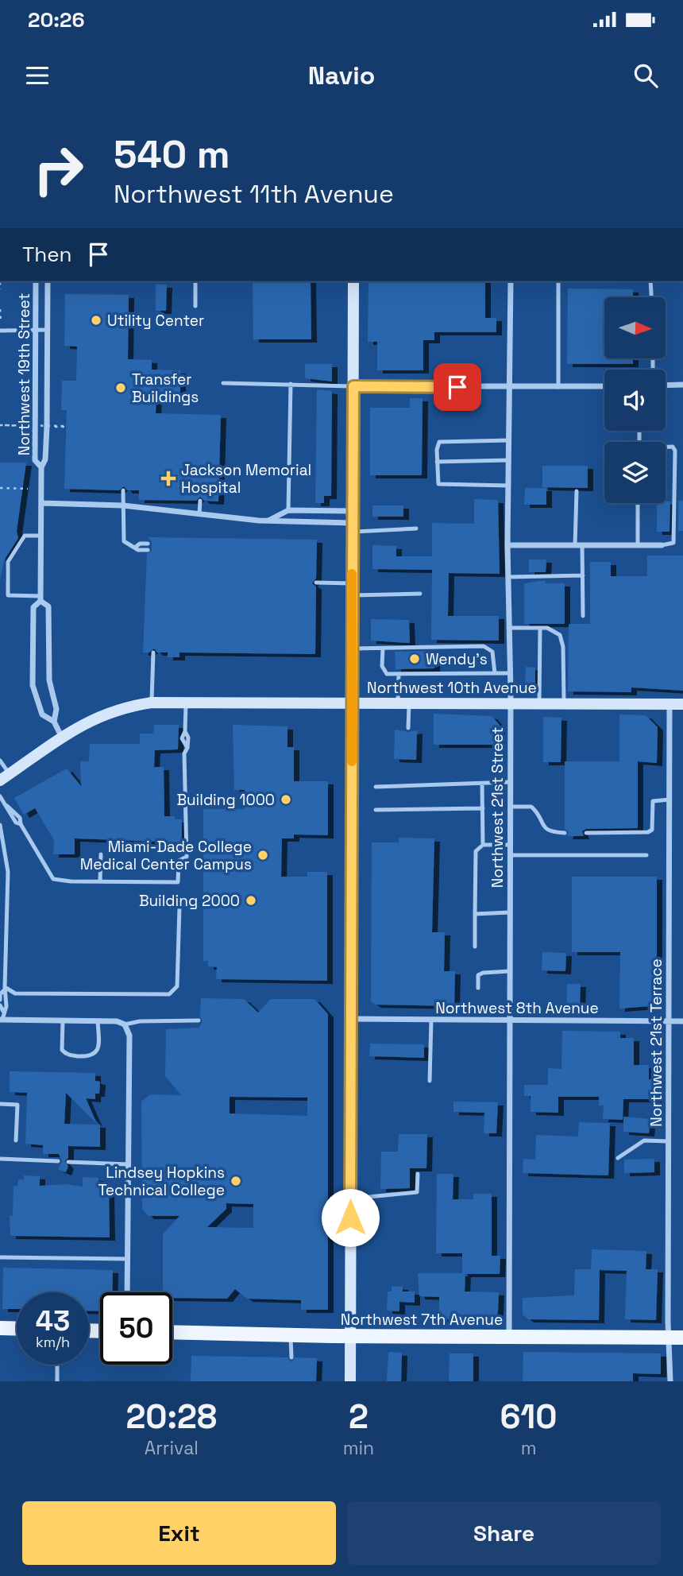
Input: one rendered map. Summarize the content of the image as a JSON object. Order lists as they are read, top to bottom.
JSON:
{
  "streets": {
    "main road": ["Northwest 10th Avenue", "Northwest 7th Avenue"],
    "street": [
      "Northwest 19th Street",
      "Northwest 21st Street",
      "Northwest 8th Avenue",
      "Northwest 21st Terrace"
    ]
  },
  "crossings": [
    ["Northwest 19th Street", "Northwest 10th Avenue"],
    ["Northwest 10th Avenue", "Northwest 21st Street"],
    ["Northwest 10th Avenue", "Northwest 21st Terrace"],
    ["Northwest 21st Street", "Northwest 8th Avenue"],
    ["Northwest 21st Street", "Northwest 7th Avenue"],
    ["Northwest 8th Avenue", "Northwest 21st Terrace"],
    ["Northwest 21st Terrace", "Northwest 7th Avenue"]
  ],
  "places": {
    "other": [
      "Utility Center",
      "Transfer Buildings",
      "Wendy's",
      "Building 1000",
      "Miami-Dade College Medical Center Campus",
      "Building 2000",
      "Lindsey Hopkins Technical College"
    ],
    "health": ["Jackson Memorial Hospital"]
  },
  "north": "right",
  "page": {
    "status": "20:26",
    "header": "Navio",
    "turn": ["540 m", "Northwest 11th Avenue"],
    "then": "Then",
    "speed": "43 km/h",
    "limit": "50",
    "eta": [
      "20:28",
      "Arrival",
      "2",
      "min",
      "610",
      "m"
    ],
    "buttons": ["Exit", "Share"]
  }
}
